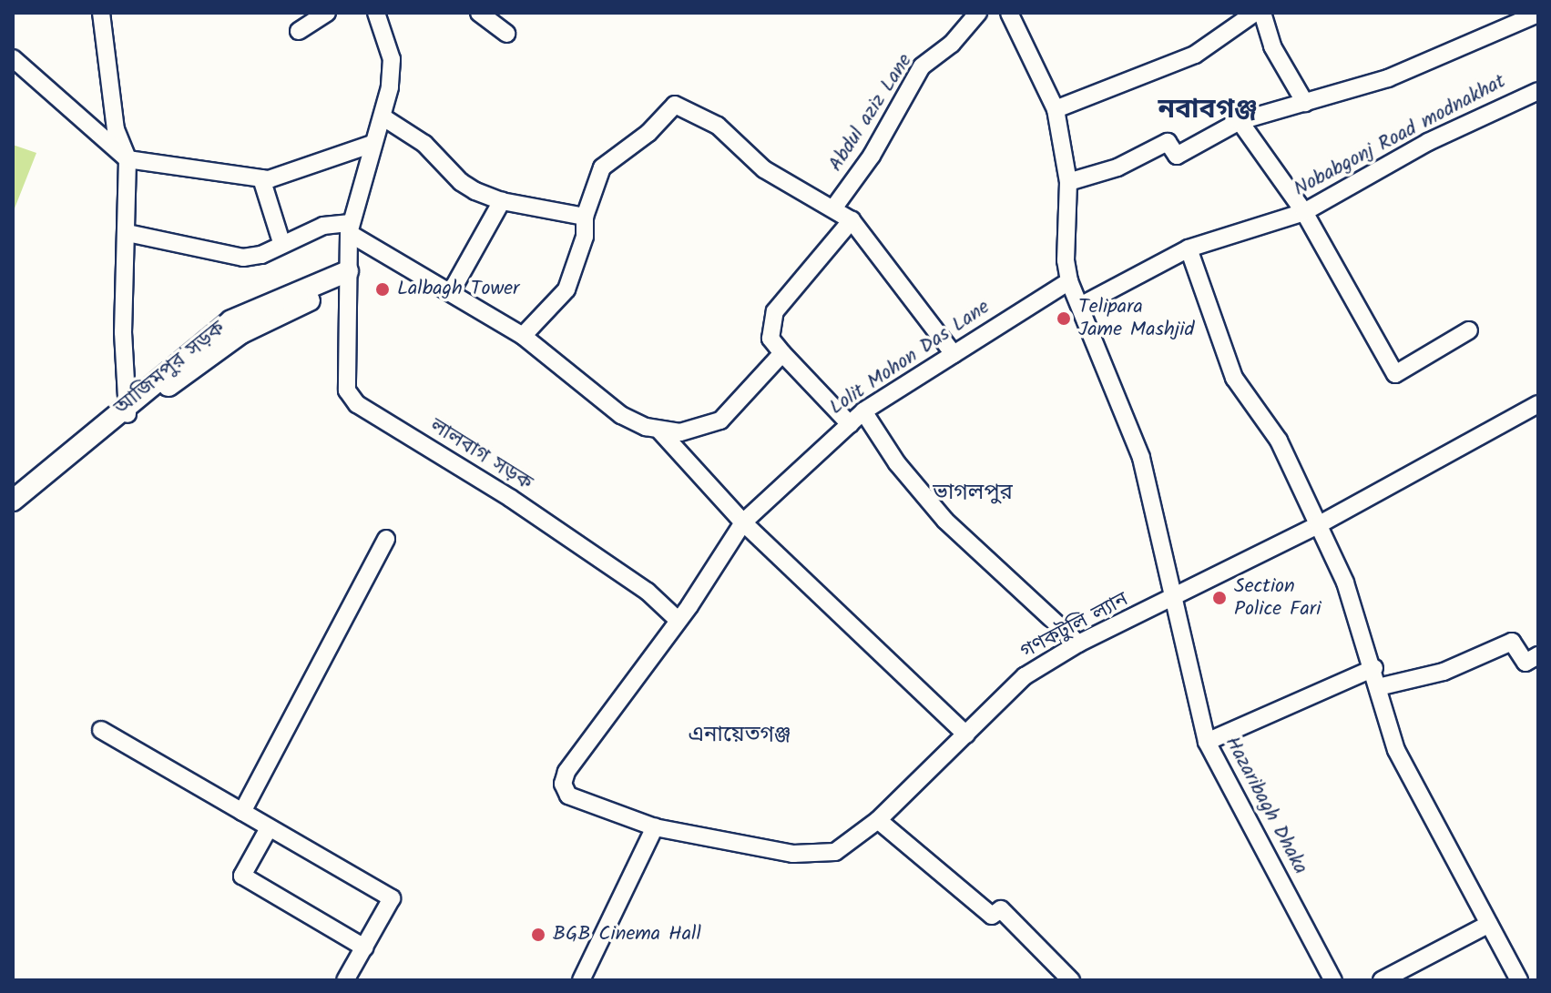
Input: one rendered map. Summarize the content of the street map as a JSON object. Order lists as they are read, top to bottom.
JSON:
{
  "streets": {
    "main road": ["আজিমপুর সড়ক"],
    "street": [
      "Abdul aziz Lane",
      "Nobabgonj Road modnakhat",
      "Lolit Mohon Das Lane",
      "লালবাগ সড়ক",
      "গণকটুলি ল্যান",
      "Hazaribagh Dhaka"
    ]
  },
  "crossings": [
    ["Nobabgonj Road modnakhat", "Hazaribagh Dhaka"],
    ["Lolit Mohon Das Lane", "লালবাগ সড়ক"],
    ["Lolit Mohon Das Lane", "গণকটুলি ল্যান"],
    ["Lolit Mohon Das Lane", "Hazaribagh Dhaka"],
    ["আজিমপুর সড়ক", "লালবাগ সড়ক"],
    ["গণকটুলি ল্যান", "Hazaribagh Dhaka"]
  ],
  "districts": ["নবাবগঞ্জ", "ভাগলপুর", "এনায়েতগঞ্জ"],
  "places": [
    "Lalbagh Tower",
    "Telipara Jame Mashjid",
    "Section Police Fari",
    "BGB Cinema Hall"
  ]
}
